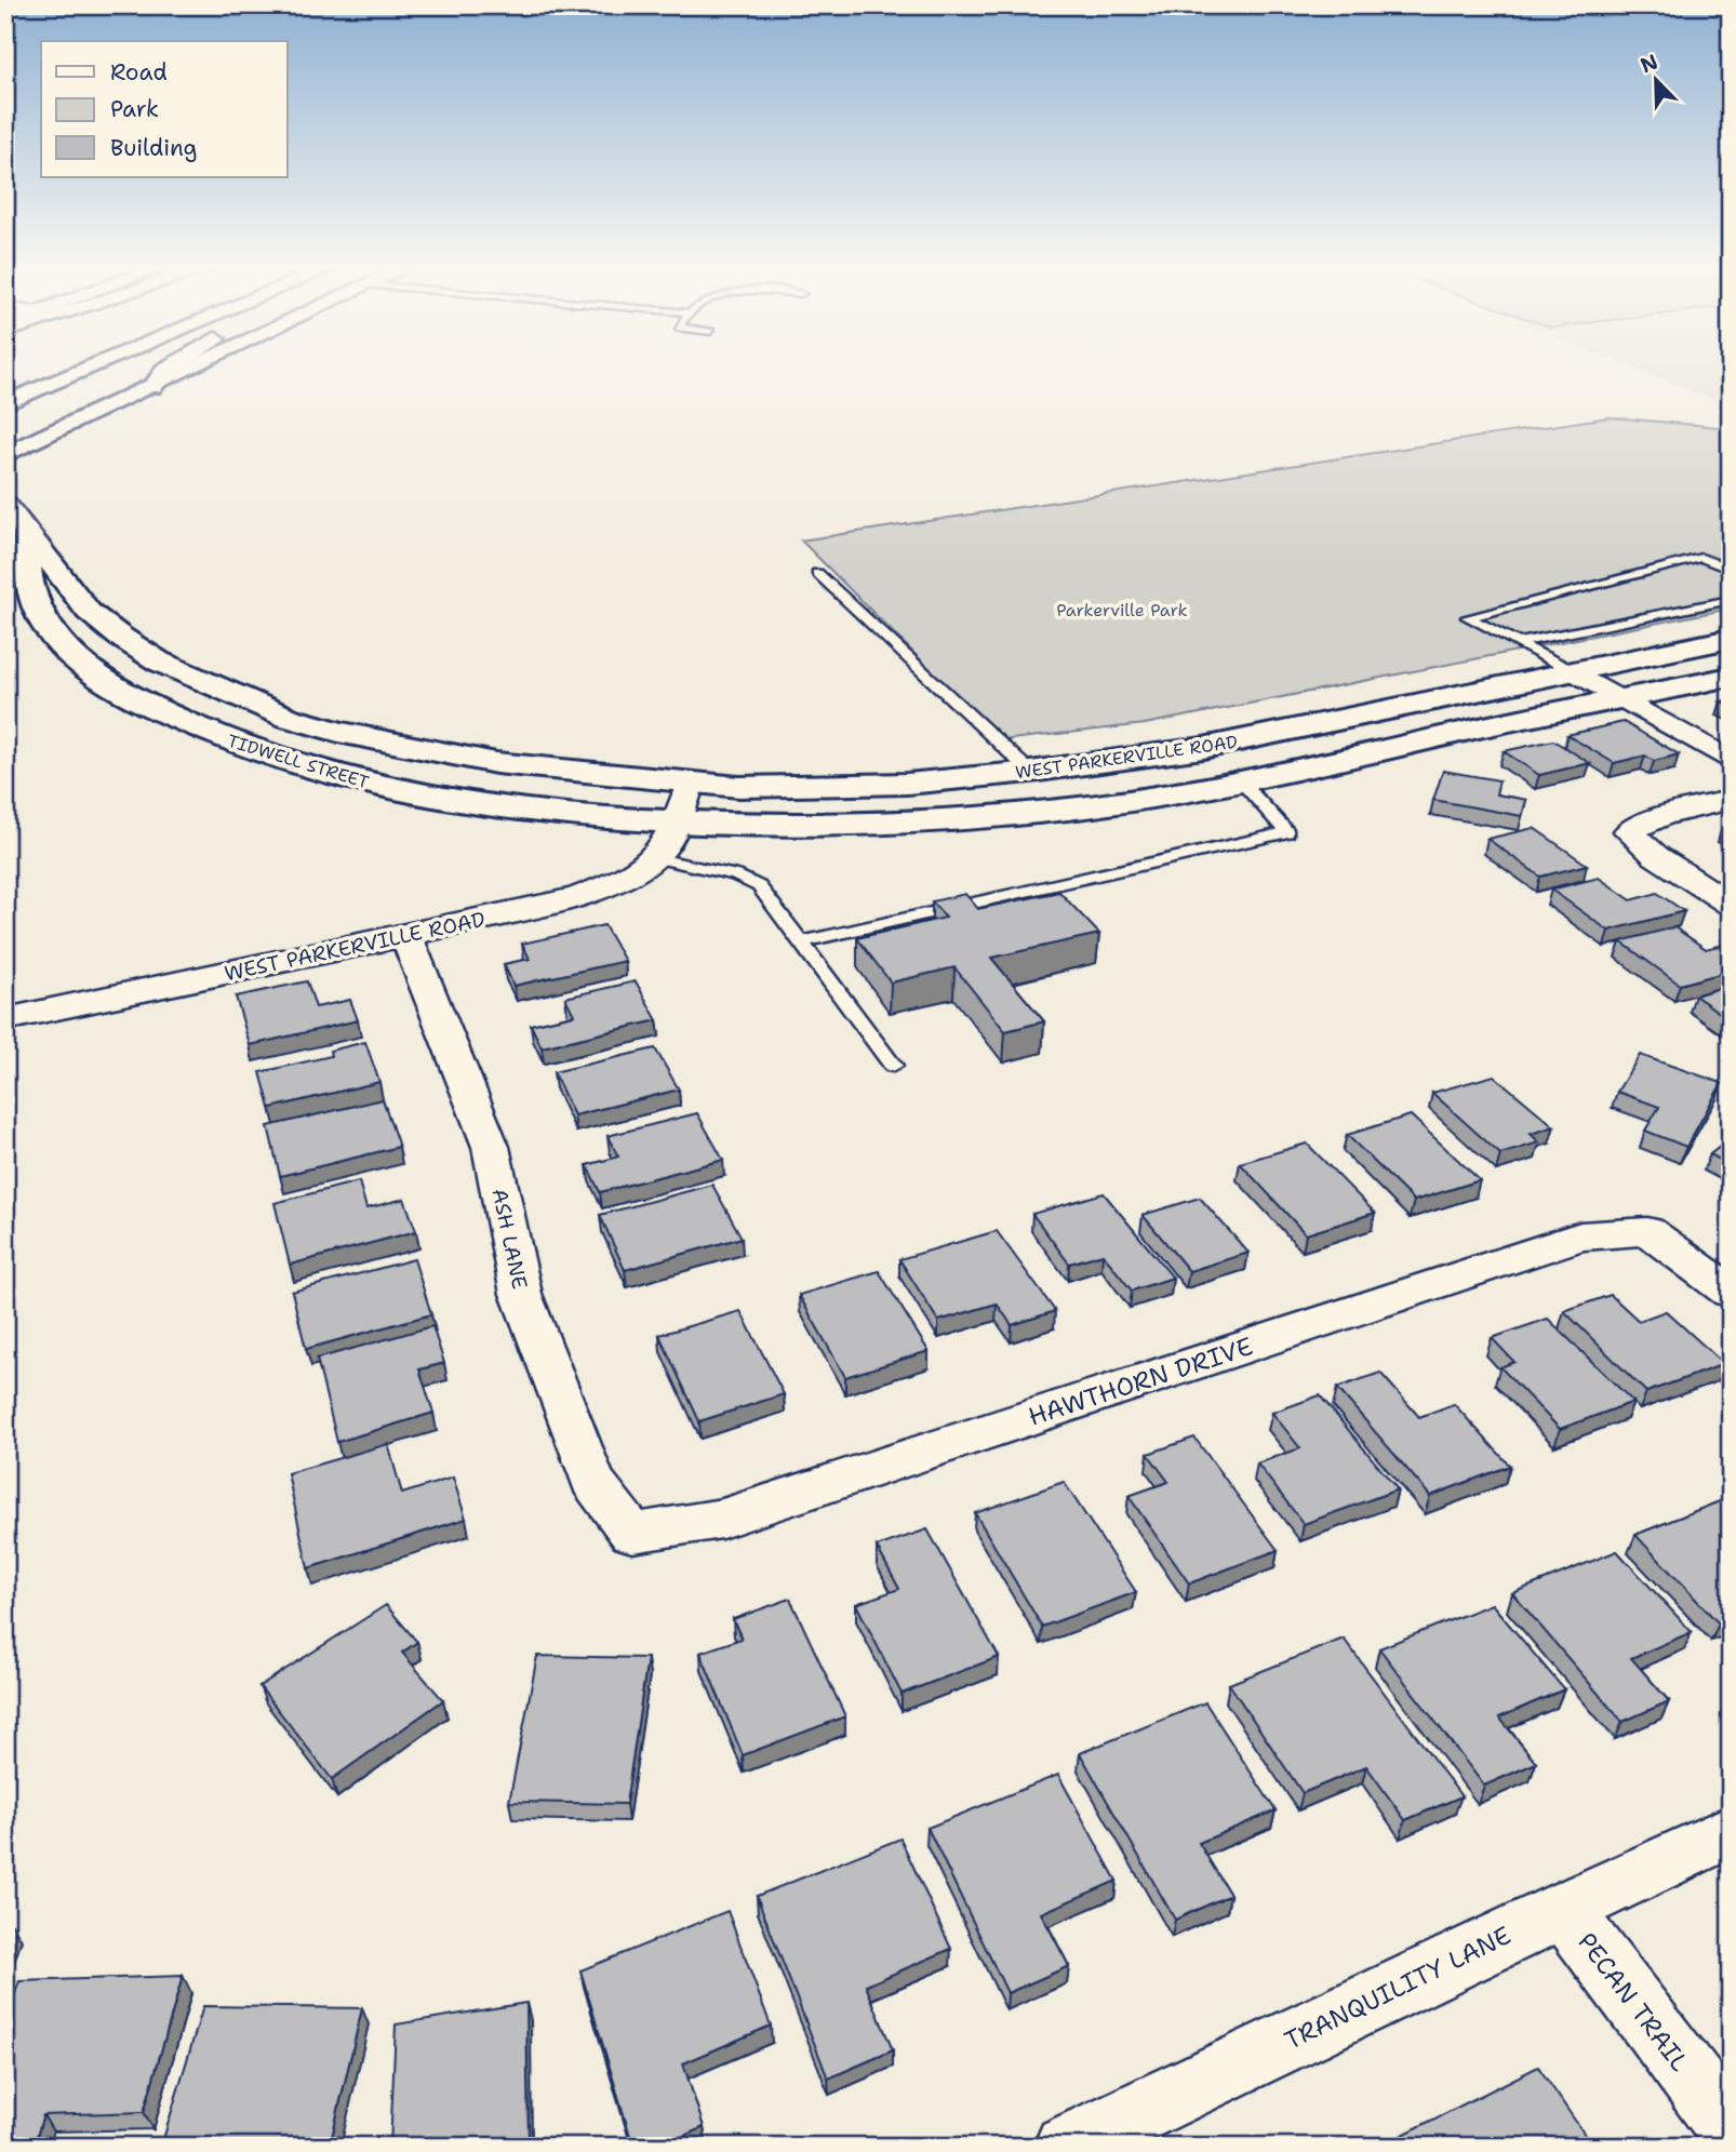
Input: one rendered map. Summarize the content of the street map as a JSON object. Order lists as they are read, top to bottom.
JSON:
{
  "streets": {
    "main road": ["WEST PARKERVILLE ROAD", "TIDWELL STREET"],
    "street": [
      "ASH LANE",
      "HAWTHORN DRIVE",
      "TRANQUILITY LANE",
      "PECAN TRAIL"
    ]
  },
  "crossings": [
    ["WEST PARKERVILLE ROAD", "TIDWELL STREET"],
    ["WEST PARKERVILLE ROAD", "ASH LANE"],
    ["ASH LANE", "HAWTHORN DRIVE"],
    ["TRANQUILITY LANE", "PECAN TRAIL"]
  ],
  "parks": ["Parkerville Park"],
  "legend": ["Road", "Park", "Building"],
  "north": "top left"
}
